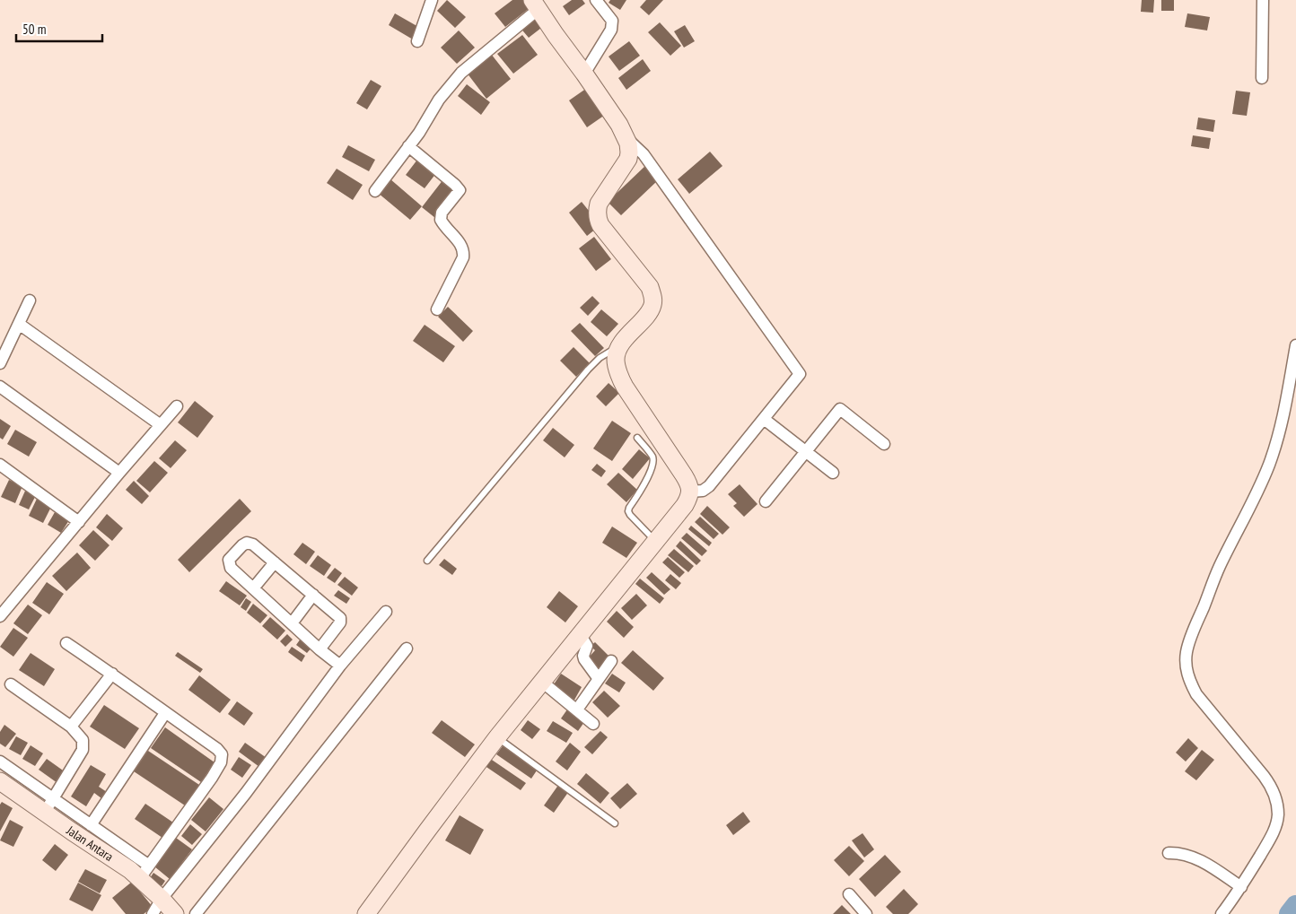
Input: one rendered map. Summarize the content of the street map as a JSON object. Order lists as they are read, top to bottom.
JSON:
{
  "streets": {
    "street": ["Jalan Antara"]
  },
  "scale_bar": "50 m"
}
